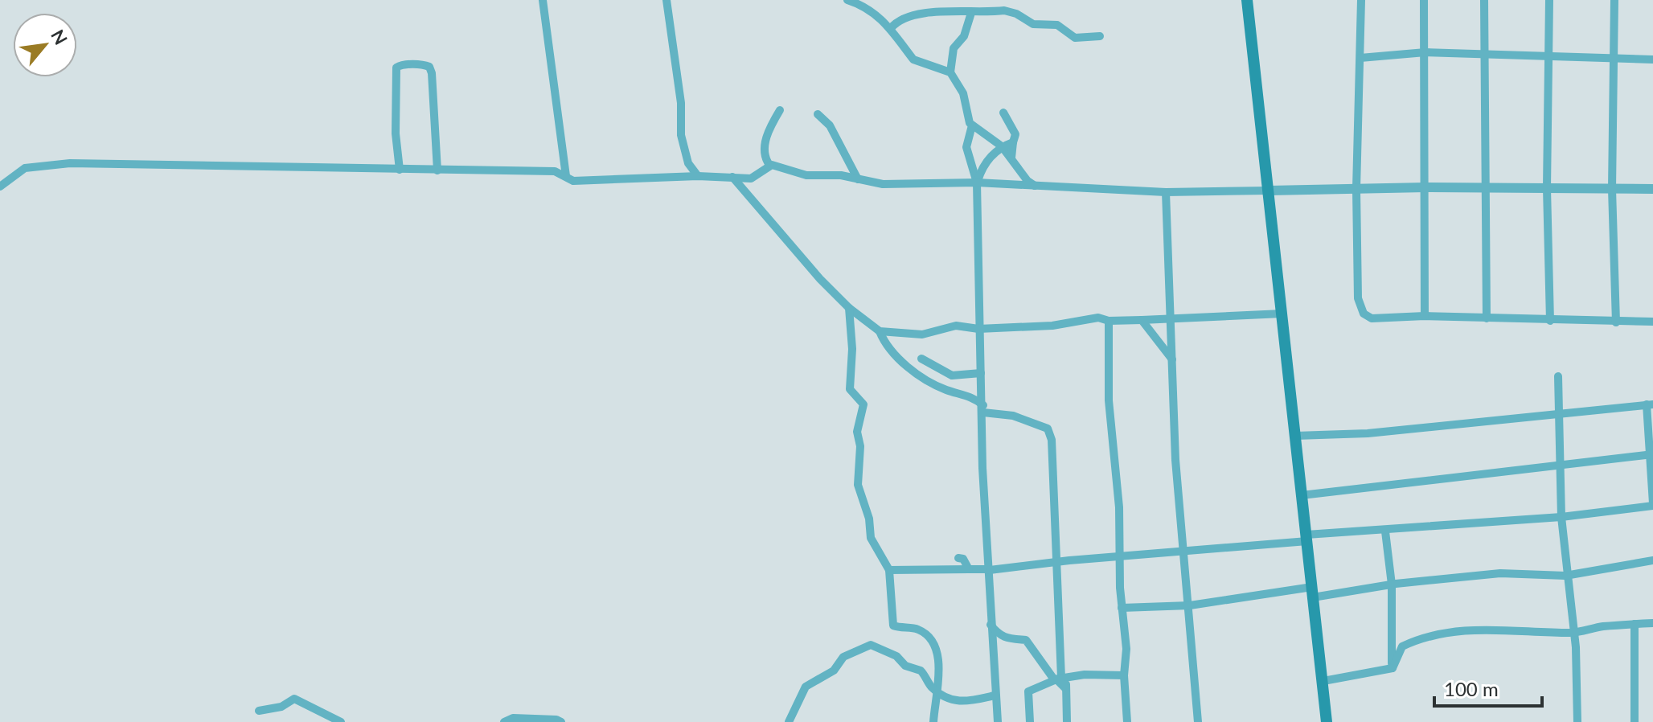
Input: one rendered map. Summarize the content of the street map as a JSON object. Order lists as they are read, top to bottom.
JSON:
{
  "scale_bar": "100 m",
  "north": "top right"
}
